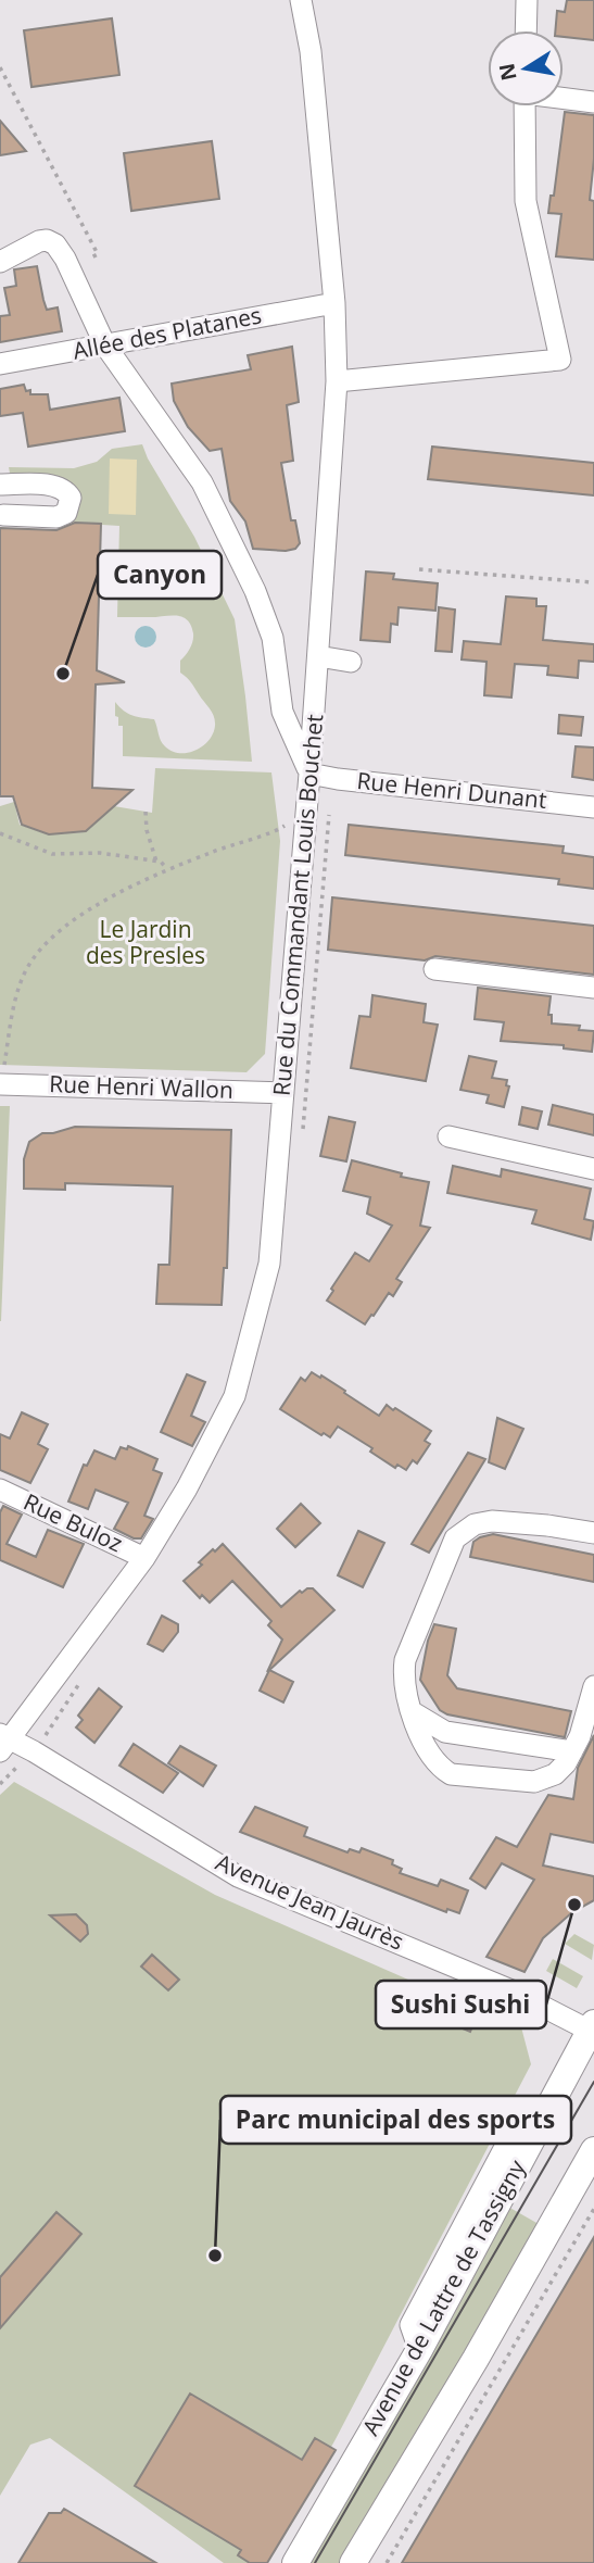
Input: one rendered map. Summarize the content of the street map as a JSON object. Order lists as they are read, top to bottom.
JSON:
{
  "streets": {
    "main road": ["Avenue de Lattre de Tassigny"],
    "street": [
      "Allée des Platanes",
      "Rue Henri Dunant",
      "Rue du Commandant Louis Bouchet",
      "Rue Henri Wallon",
      "Rue Buloz",
      "Avenue Jean Jaurès"
    ]
  },
  "crossings": [
    ["Allée des Platanes", "Rue du Commandant Louis Bouchet"],
    ["Rue Henri Dunant", "Rue du Commandant Louis Bouchet"],
    ["Rue du Commandant Louis Bouchet", "Rue Henri Wallon"],
    ["Rue du Commandant Louis Bouchet", "Rue Buloz"],
    ["Rue du Commandant Louis Bouchet", "Avenue Jean Jaurès"],
    ["Avenue Jean Jaurès", "Avenue de Lattre de Tassigny"]
  ],
  "parks": ["Le Jardin des Presles"],
  "places": ["Canyon", "Sushi Sushi", "Parc municipal des sports"],
  "north": "left"
}
